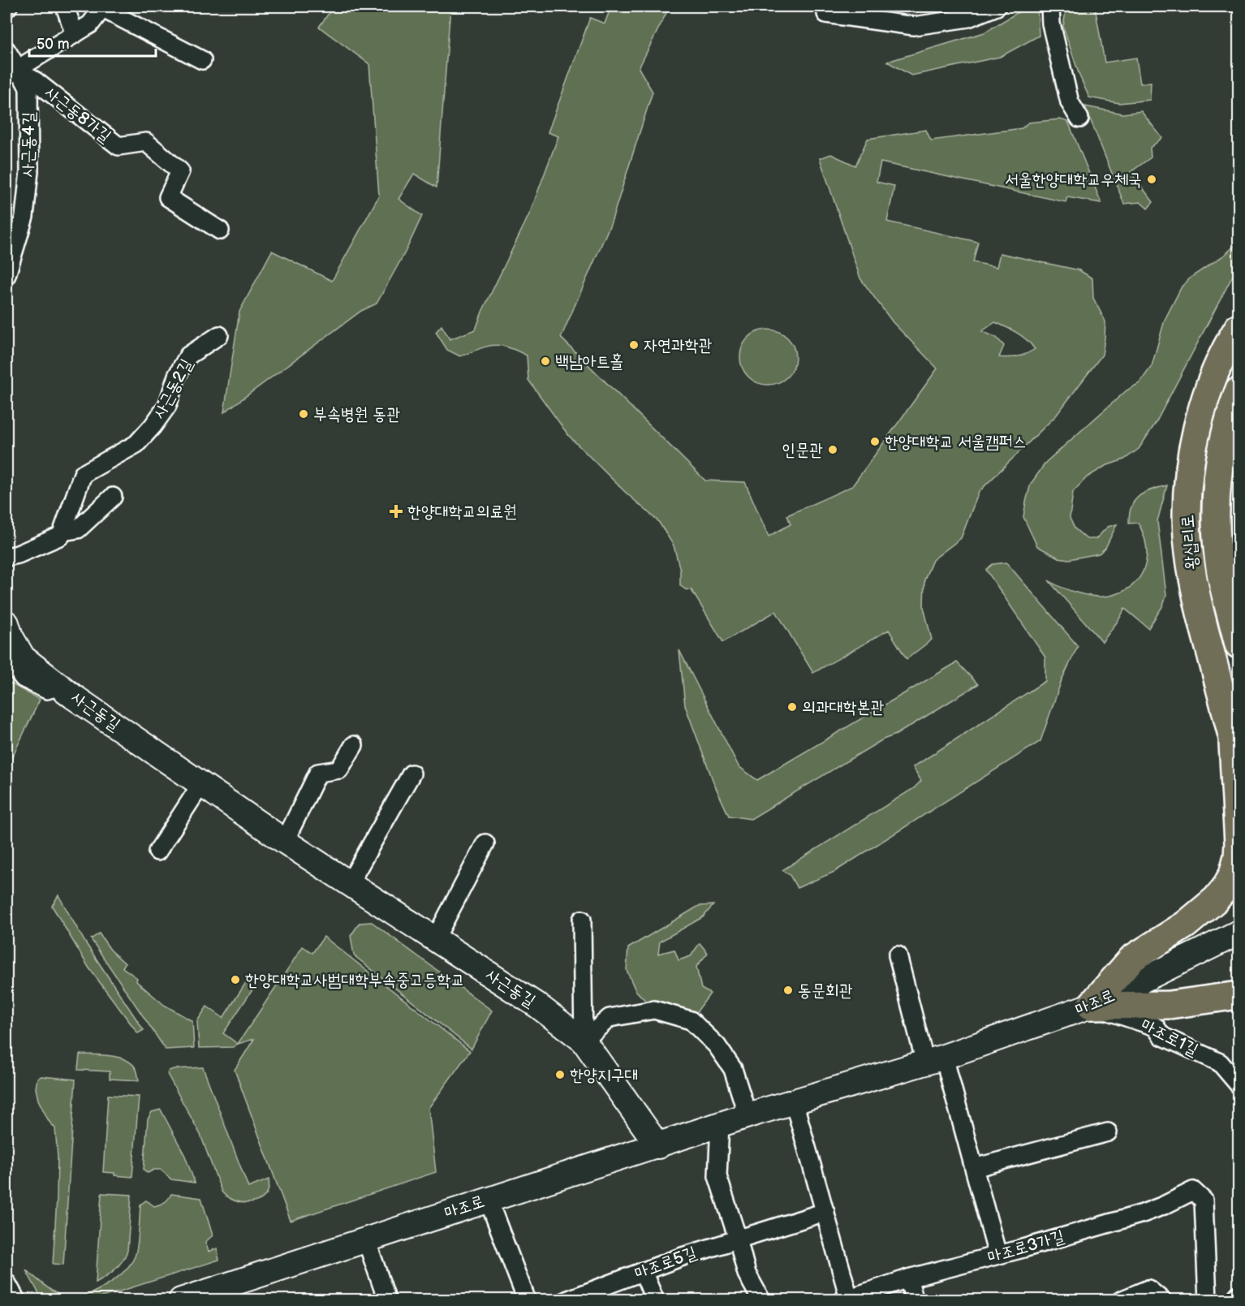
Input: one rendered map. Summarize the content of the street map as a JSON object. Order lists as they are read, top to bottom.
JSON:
{
  "streets": {
    "main road": ["왕십리로", "사근동길", "마조로"],
    "street": [
      "사근동8가길",
      "사근동4길",
      "사근동2길",
      "마조로1길",
      "마조로3가길",
      "마조로5길"
    ]
  },
  "crossings": [
    ["사근동8가길", "사근동4길"],
    ["왕십리로", "마조로"],
    ["왕십리로", "마조로1길"],
    ["사근동길", "마조로"],
    ["마조로", "마조로1길"]
  ],
  "places": {
    "other": [
      "서울한양대학교우체국",
      "자연과학관",
      "백남아트홀",
      "부속병원 동관",
      "한양대학교 서울캠퍼스",
      "인문관",
      "의과대학본관",
      "한양대학교사범대학부속중고등학교",
      "동문회관",
      "한양지구대"
    ],
    "health": ["한양대학교의료원"]
  },
  "scale_bar": "50 m"
}
